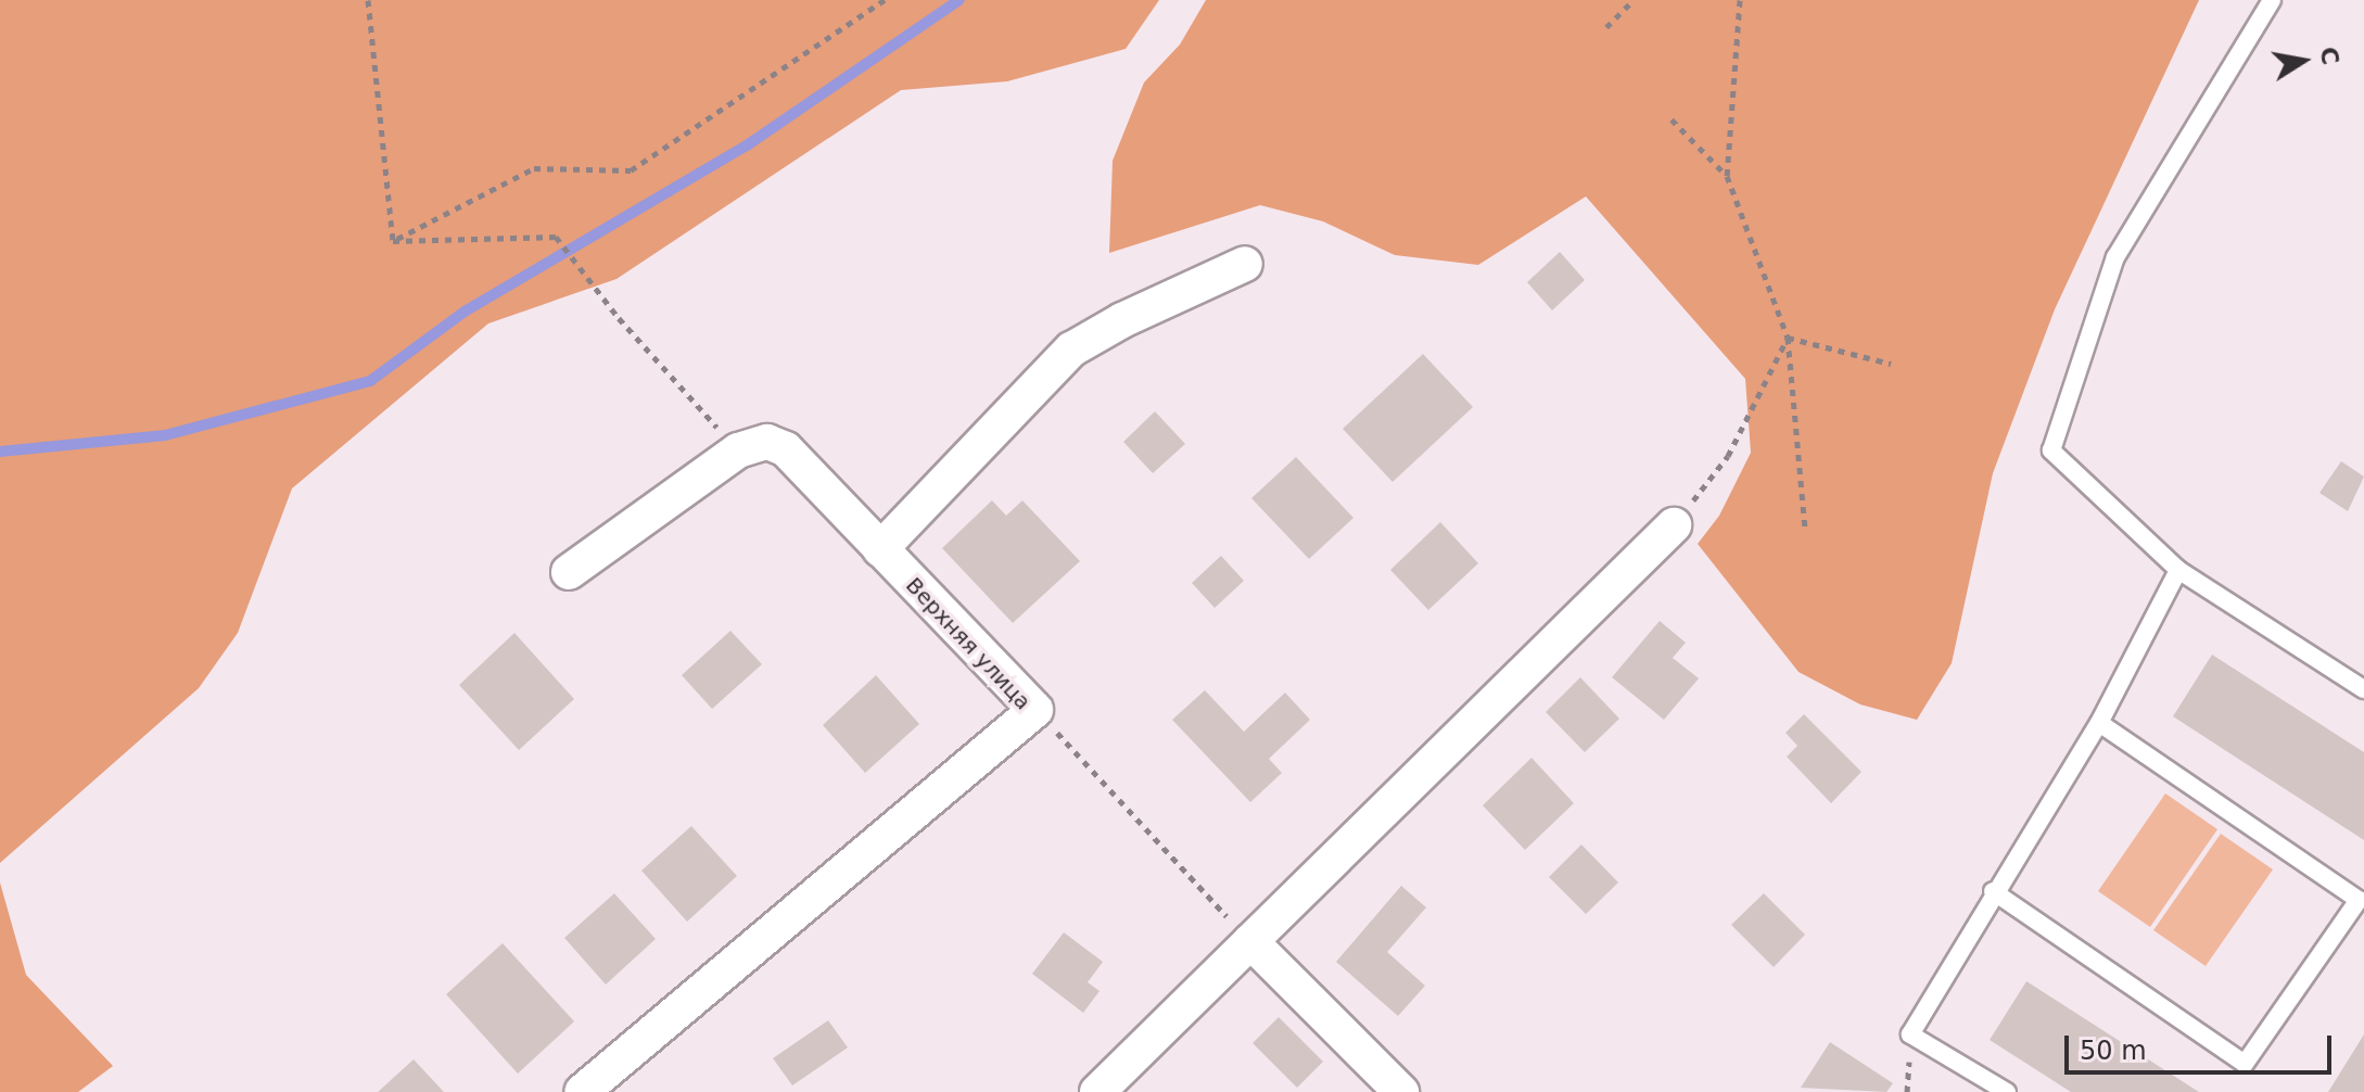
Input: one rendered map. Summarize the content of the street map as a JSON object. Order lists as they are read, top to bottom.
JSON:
{
  "streets": {
    "street": ["Верхняя улица"]
  },
  "scale_bar": "50 m",
  "north": "right"
}
